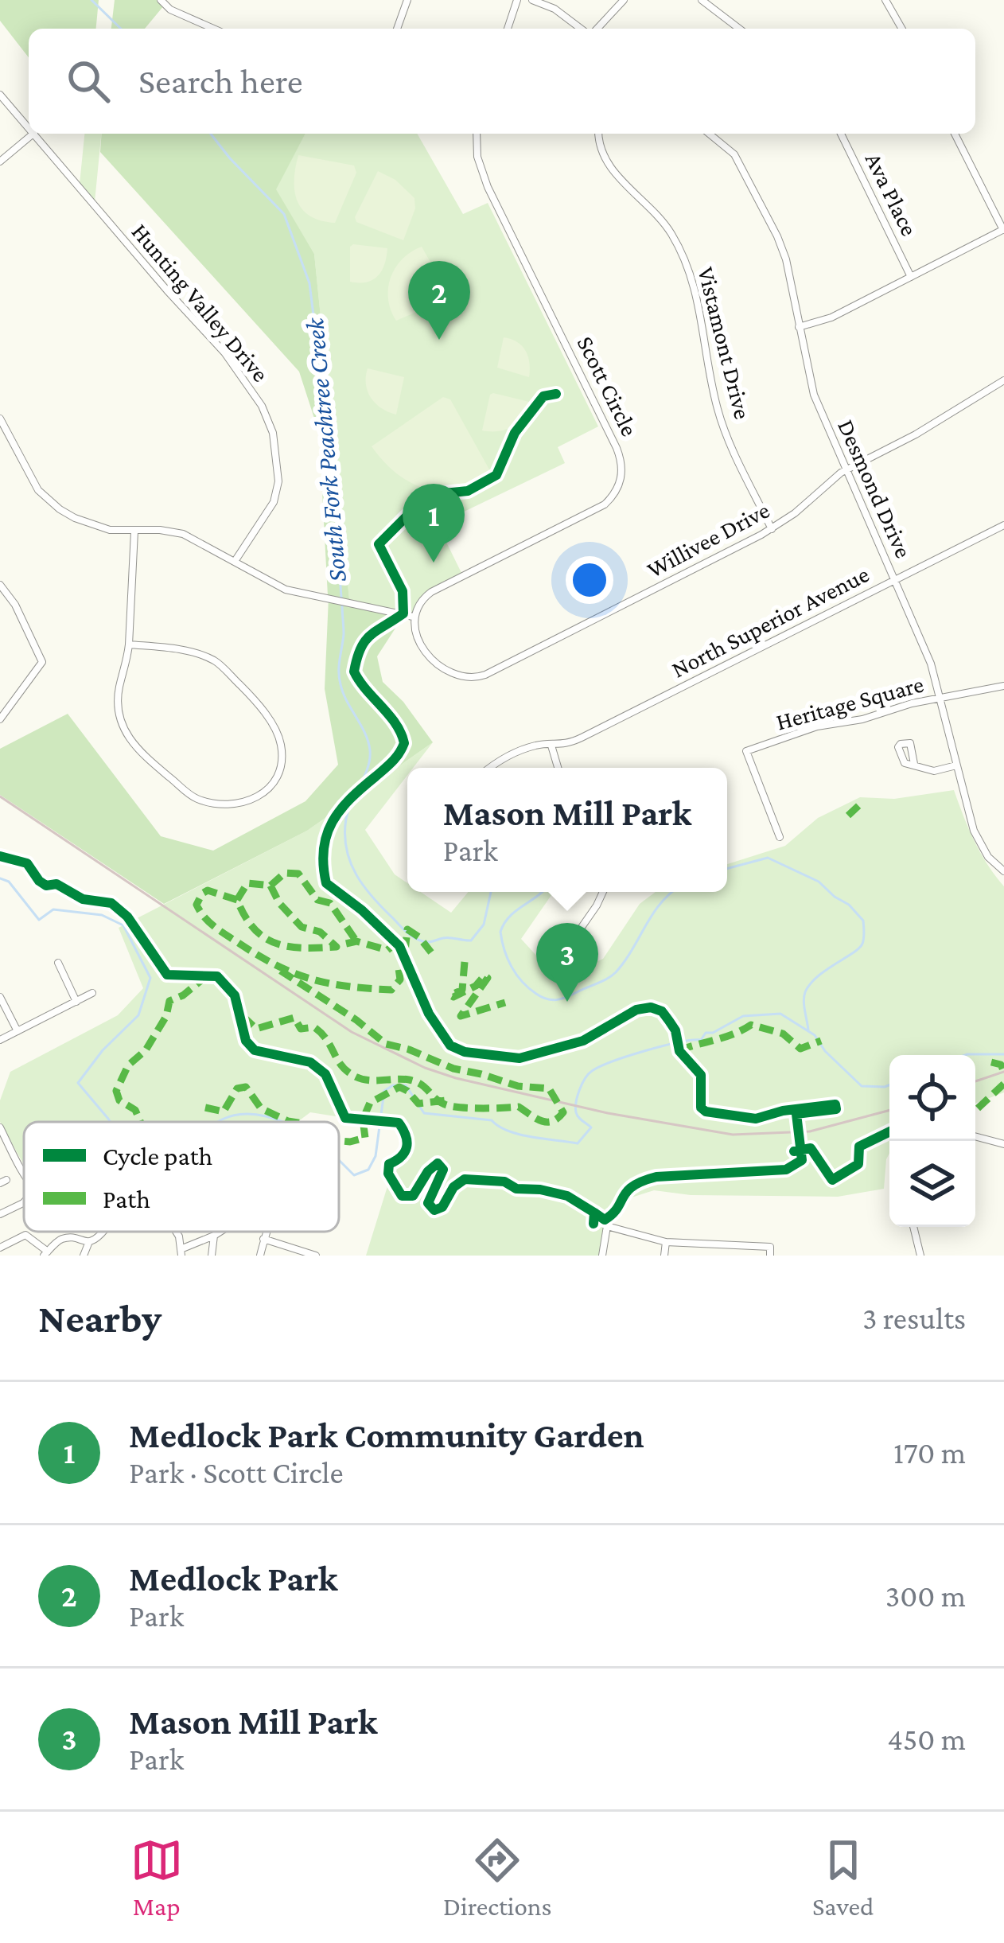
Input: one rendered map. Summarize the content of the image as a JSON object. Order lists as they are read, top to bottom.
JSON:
{
  "streets": {
    "street": [
      "Ava Place",
      "Hunting Valley Drive",
      "Vistamont Drive",
      "Scott Circle",
      "Desmond Drive",
      "Willivee Drive",
      "North Superior Avenue",
      "Heritage Square"
    ]
  },
  "crossings": [
    ["Vistamont Drive", "Willivee Drive"],
    ["Scott Circle", "Willivee Drive"],
    ["Desmond Drive", "Willivee Drive"],
    ["Desmond Drive", "North Superior Avenue"],
    ["Desmond Drive", "Heritage Square"]
  ],
  "water": ["South Fork Peachtree Creek"],
  "legend": ["Cycle path", "Path"],
  "page": {
    "search": "Search here",
    "pins": ["2", "1", "3"],
    "popup": ["Mason Mill Park", "Park"],
    "heading": ["Nearby", "3 results"],
    "list": [
      {
        "mark": "1",
        "name": "Medlock Park Community Garden",
        "note": "Park · Scott Circle",
        "value": "170 m"
      },
      {
        "mark": "2",
        "name": "Medlock Park",
        "note": "Park",
        "value": "300 m"
      },
      {
        "mark": "3",
        "name": "Mason Mill Park",
        "note": "Park",
        "value": "450 m"
      }
    ],
    "nav": ["Map", "Directions", "Saved"]
  }
}
